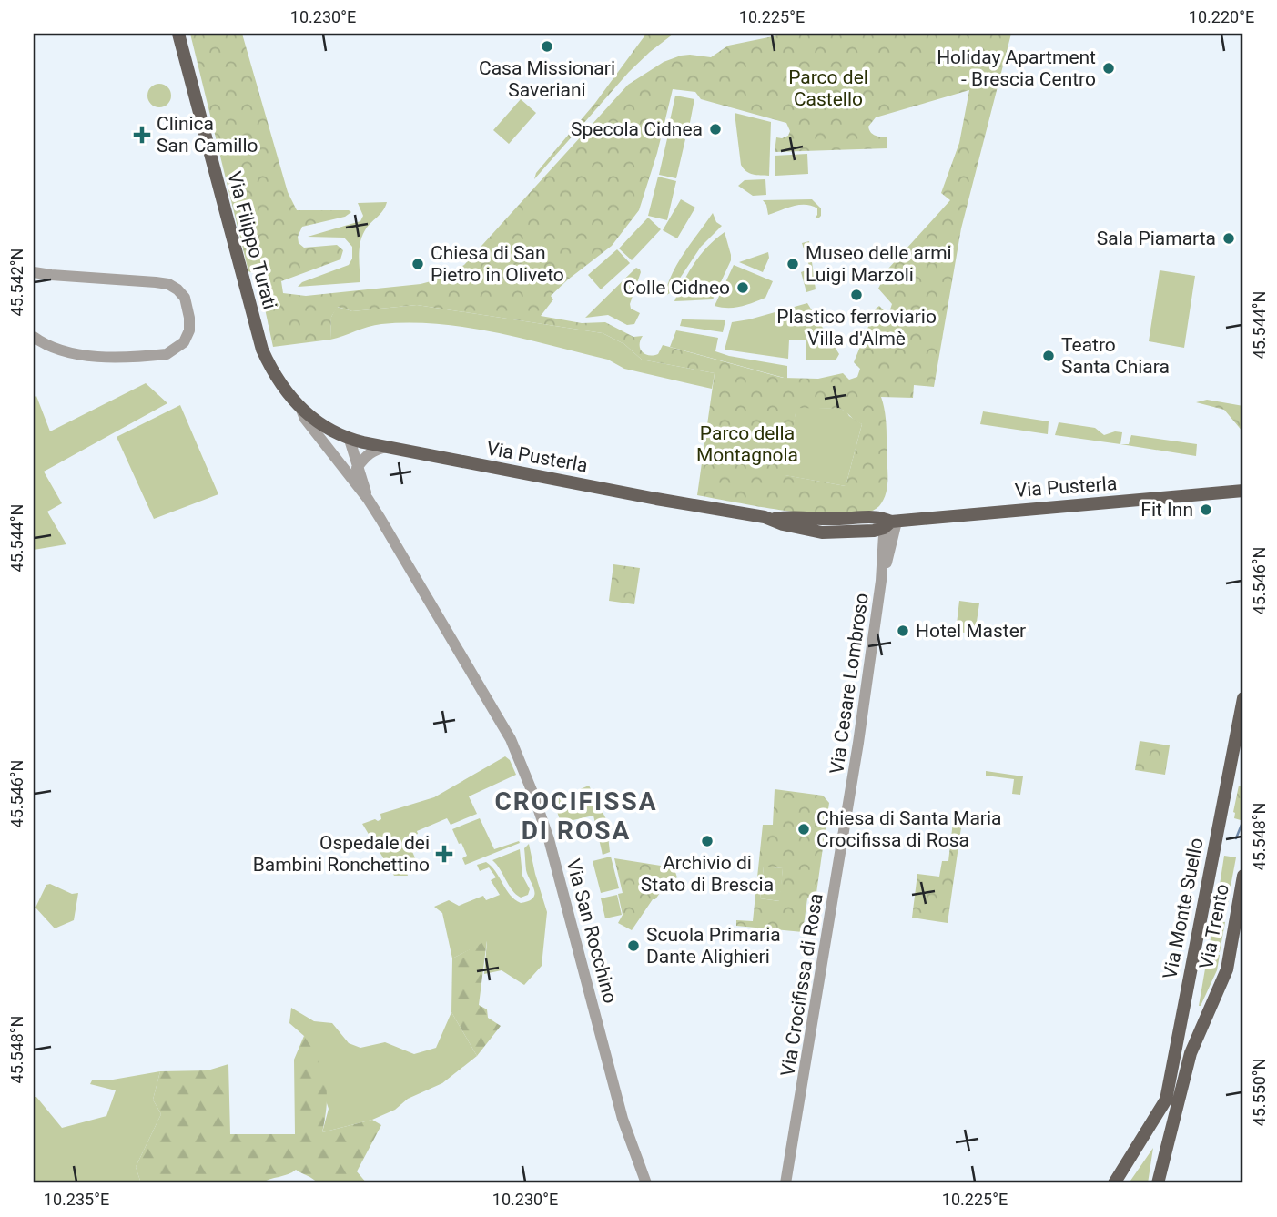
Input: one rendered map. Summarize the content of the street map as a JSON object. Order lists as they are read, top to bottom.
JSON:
{
  "streets": {
    "main road": [
      "Via Filippo Turati",
      "Via Pusterla",
      "Via Monte Suello",
      "Via Trento"
    ],
    "street": ["Via Cesare Lombroso", "Via San Rocchino", "Via Crocifissa di Rosa"]
  },
  "crossings": [
    ["Via Filippo Turati", "Via Pusterla"],
    ["Via Filippo Turati", "Via San Rocchino"],
    ["Via Pusterla", "Via Cesare Lombroso"],
    ["Via Pusterla", "Via San Rocchino"],
    ["Via Cesare Lombroso", "Via Crocifissa di Rosa"]
  ],
  "districts": ["CROCIFISSA DI ROSA"],
  "parks": ["Parco del Castello", "Parco della Montagnola"],
  "places": {
    "other": [
      "Casa Missionari Saveriani",
      "Holiday Apartment - Brescia Centro",
      "Specola Cidnea",
      "Sala Piamarta",
      "Chiesa di San Pietro in Oliveto",
      "Museo delle armi Luigi Marzoli",
      "Colle Cidneo",
      "Plastico ferroviario Villa d'Almè",
      "Teatro Santa Chiara",
      "Fit Inn",
      "Hotel Master",
      "Chiesa di Santa Maria Crocifissa di Rosa",
      "Archivio di Stato di Brescia",
      "Scuola Primaria Dante Alighieri"
    ],
    "health": ["Clinica San Camillo", "Ospedale dei Bambini Ronchettino"]
  },
  "coordinates": [
    "10.230°E",
    "10.225°E",
    "10.220°E",
    "45.542°N",
    "45.544°N",
    "45.546°N",
    "45.548°N",
    "45.550°N",
    "10.235°E"
  ]
}
